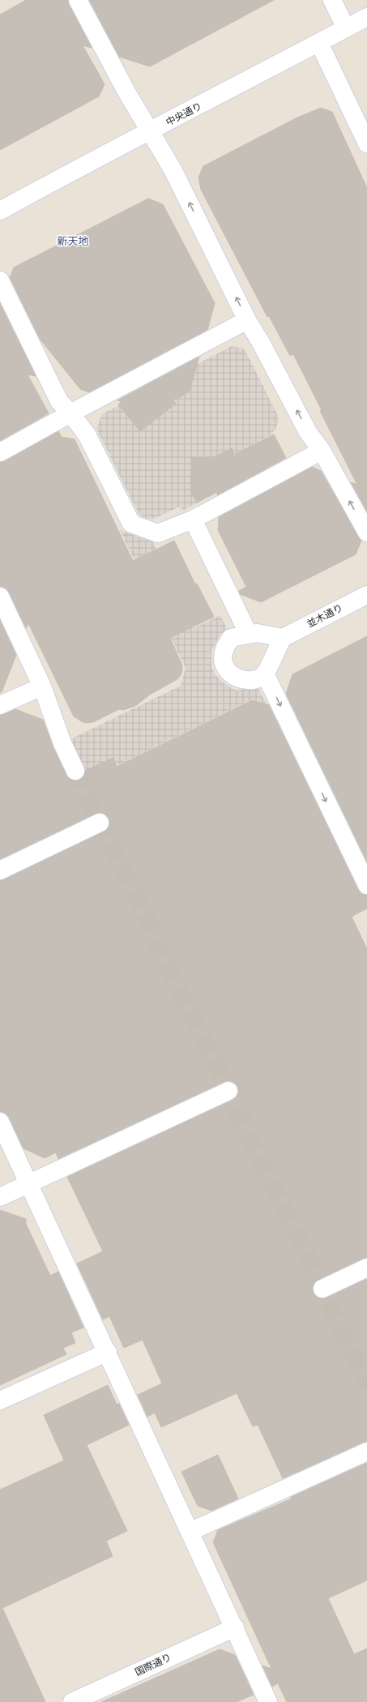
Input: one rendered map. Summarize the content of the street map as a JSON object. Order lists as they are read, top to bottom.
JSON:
{
  "streets": {
    "street": ["中央通り", "並木通り", "国際通り"]
  },
  "districts": ["新天地"]
}
